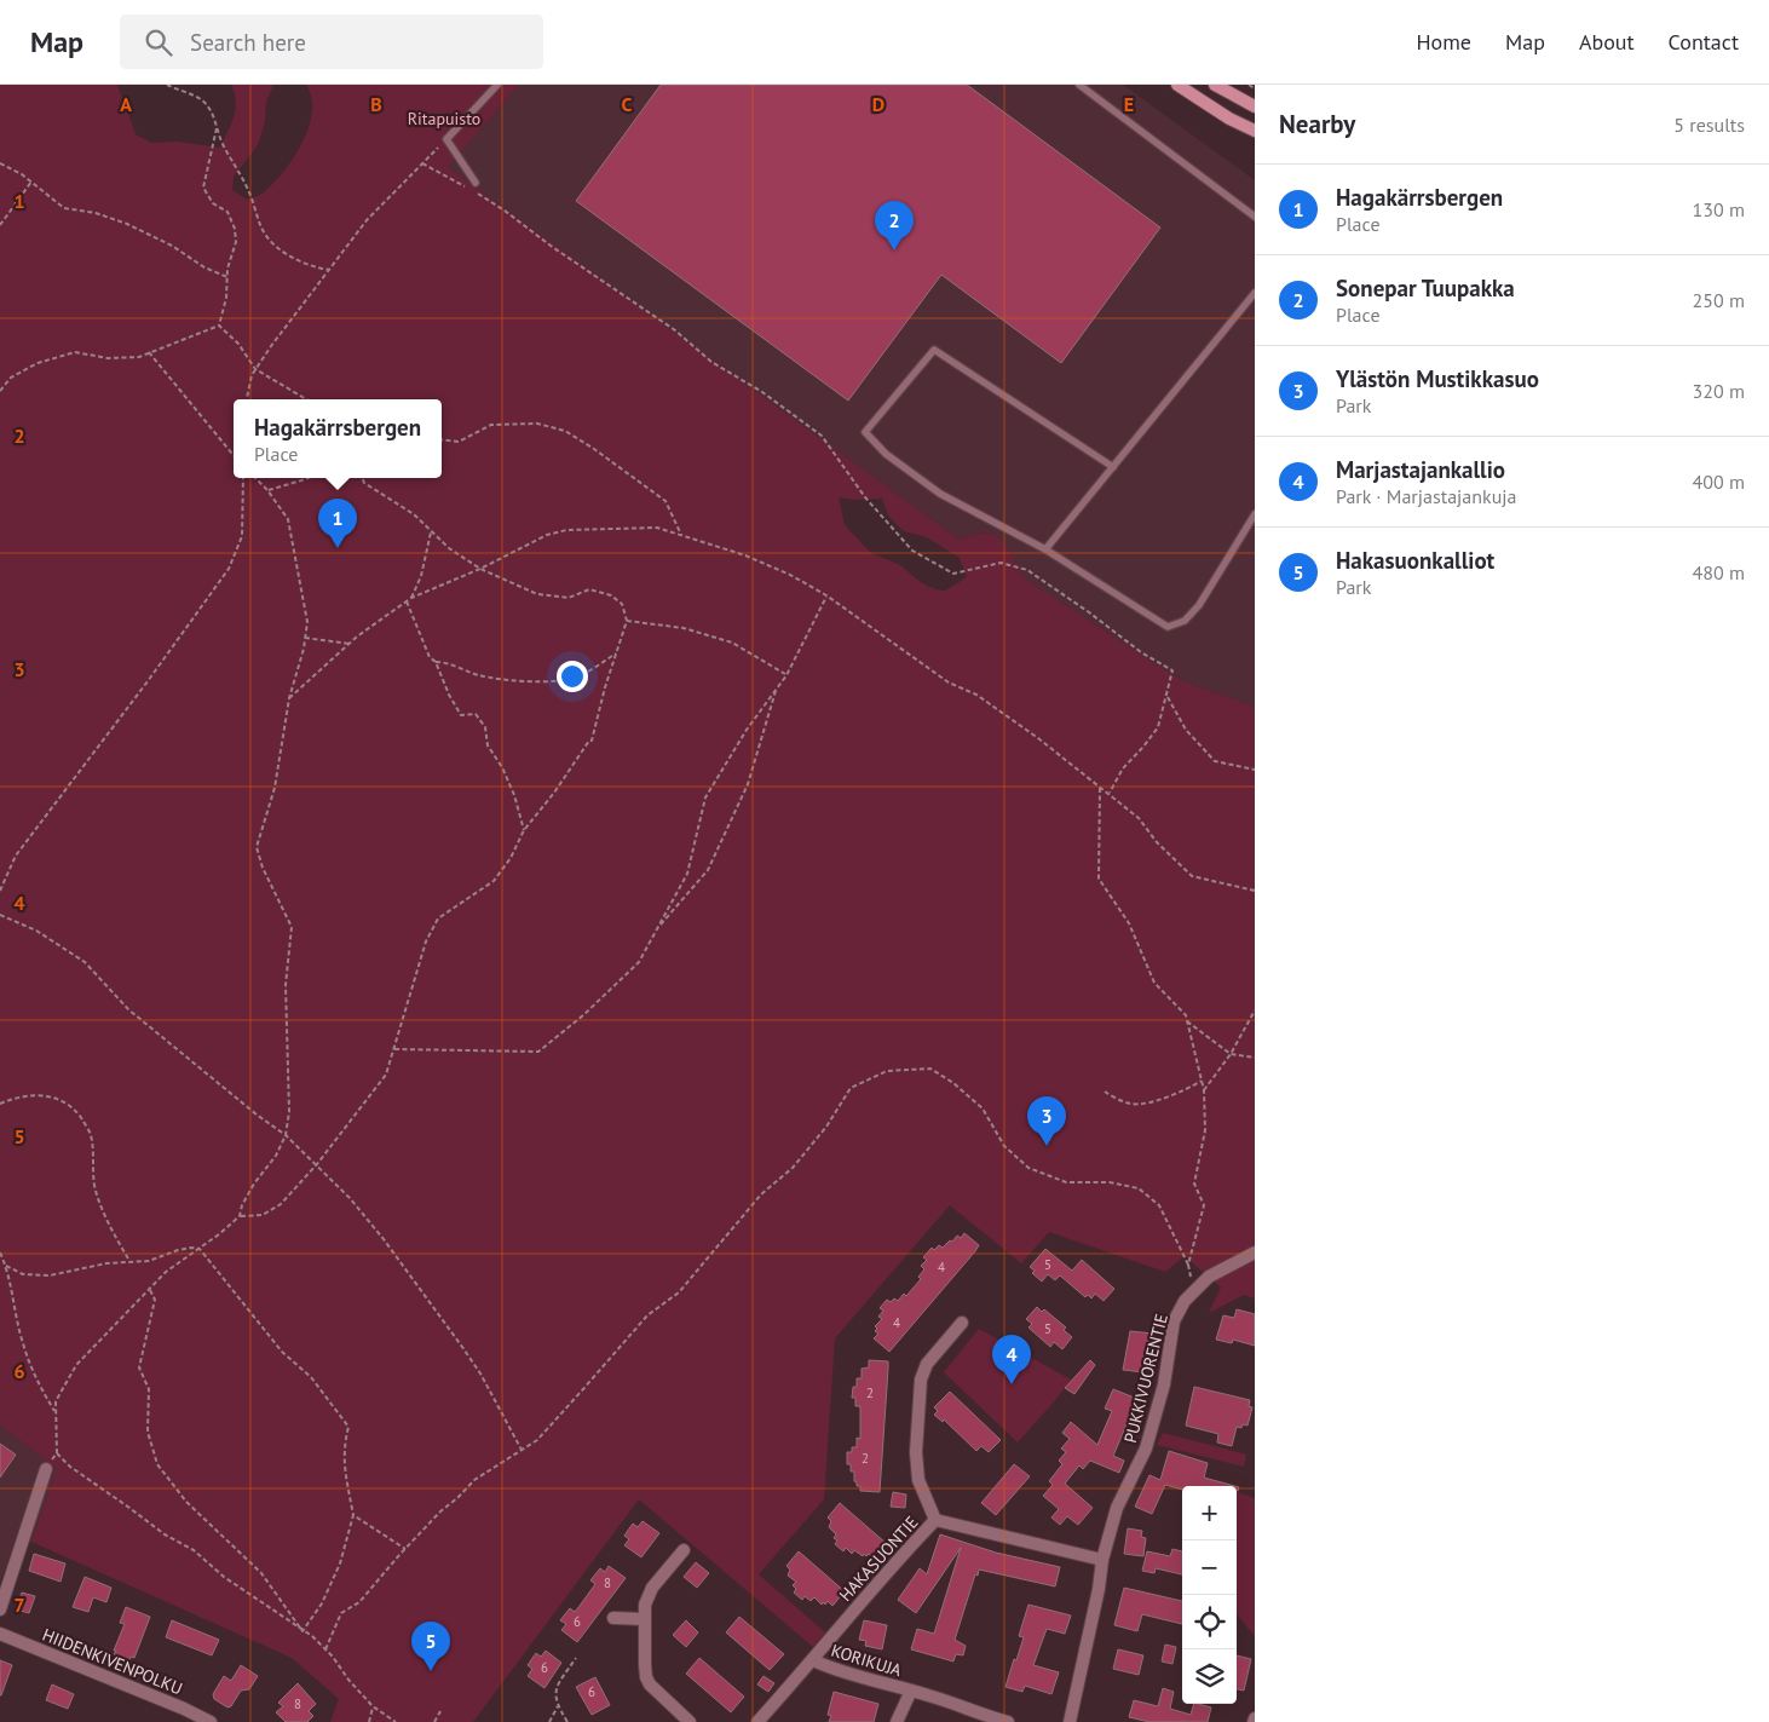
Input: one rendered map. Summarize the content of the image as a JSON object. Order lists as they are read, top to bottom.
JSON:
{
  "streets": {
    "street": [
      "PUKKIVUORENTIE",
      "HAKASUONTIE",
      "KORIKUJA",
      "HIIDENKIVENPOLKU"
    ]
  },
  "crossings": [
    ["PUKKIVUORENTIE", "HAKASUONTIE"],
    ["HAKASUONTIE", "KORIKUJA"]
  ],
  "parks": ["Ritapuisto"],
  "house_numbers": [
    "5",
    "4",
    "4",
    "5",
    "2",
    "2",
    "8",
    "6",
    "6",
    "6",
    "8"
  ],
  "page": {
    "header": "Map",
    "search": "Search here",
    "nav": [
      "Home",
      "Map",
      "About",
      "Contact"
    ],
    "heading": ["Nearby", "5 results"],
    "list": [
      {
        "mark": "1",
        "name": "Hagakärrsbergen",
        "note": "Place",
        "value": "130 m"
      },
      {
        "mark": "2",
        "name": "Sonepar Tuupakka",
        "note": "Place",
        "value": "250 m"
      },
      {
        "mark": "3",
        "name": "Ylästön Mustikkasuo",
        "note": "Park",
        "value": "320 m"
      },
      {
        "mark": "4",
        "name": "Marjastajankallio",
        "note": "Park · Marjastajankuja",
        "value": "400 m"
      },
      {
        "mark": "5",
        "name": "Hakasuonkalliot",
        "note": "Park",
        "value": "480 m"
      }
    ],
    "pins": [
      "2",
      "1",
      "3",
      "4",
      "5"
    ],
    "popup": ["Hagakärrsbergen", "Place"],
    "map_buttons": ["+", "−"]
  },
  "grid": {
    "columns": [
      "A",
      "B",
      "C",
      "D",
      "E"
    ],
    "rows": [
      "1",
      "2",
      "3",
      "4",
      "5",
      "6",
      "7"
    ]
  }
}
